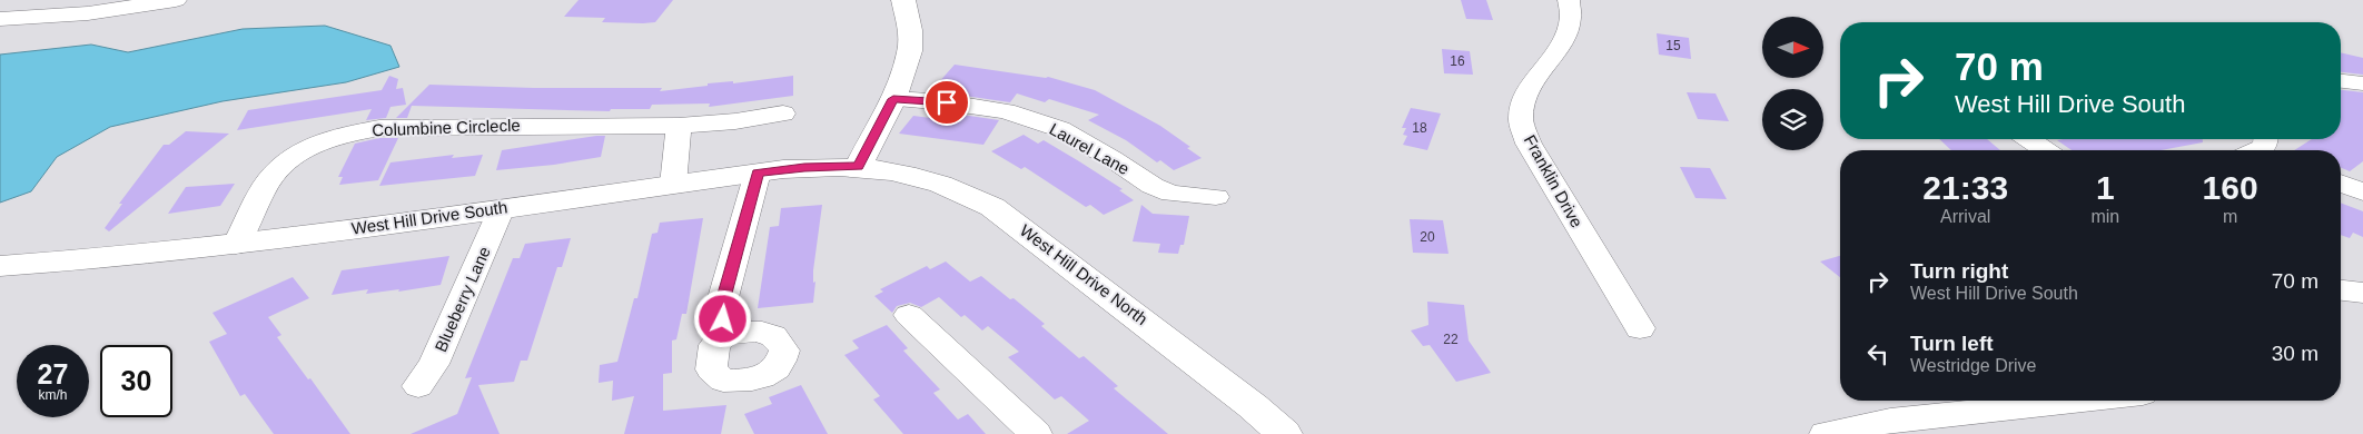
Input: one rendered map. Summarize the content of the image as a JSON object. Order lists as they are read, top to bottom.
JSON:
{
  "streets": {
    "street": [
      "Columbine Circlecle",
      "Laurel Lane",
      "Franklin Drive",
      "West Hill Drive South",
      "West Hill Drive North",
      "Blueberry Lane"
    ]
  },
  "crossings": [
    ["Columbine Circlecle", "West Hill Drive South"],
    ["West Hill Drive South", "West Hill Drive North"],
    ["West Hill Drive South", "Blueberry Lane"]
  ],
  "house_numbers": [
    "15",
    "16",
    "18",
    "20",
    "22"
  ],
  "north": "right",
  "page": {
    "turn": ["70 m", "West Hill Drive South"],
    "eta": [
      "21:33",
      "Arrival",
      "1",
      "min",
      "160",
      "m"
    ],
    "list": [
      {
        "name": "Turn right",
        "note": "West Hill Drive South",
        "value": "70 m"
      },
      {
        "name": "Turn left",
        "note": "Westridge Drive",
        "value": "30 m"
      }
    ],
    "speed": "27 km/h",
    "limit": "30"
  }
}
